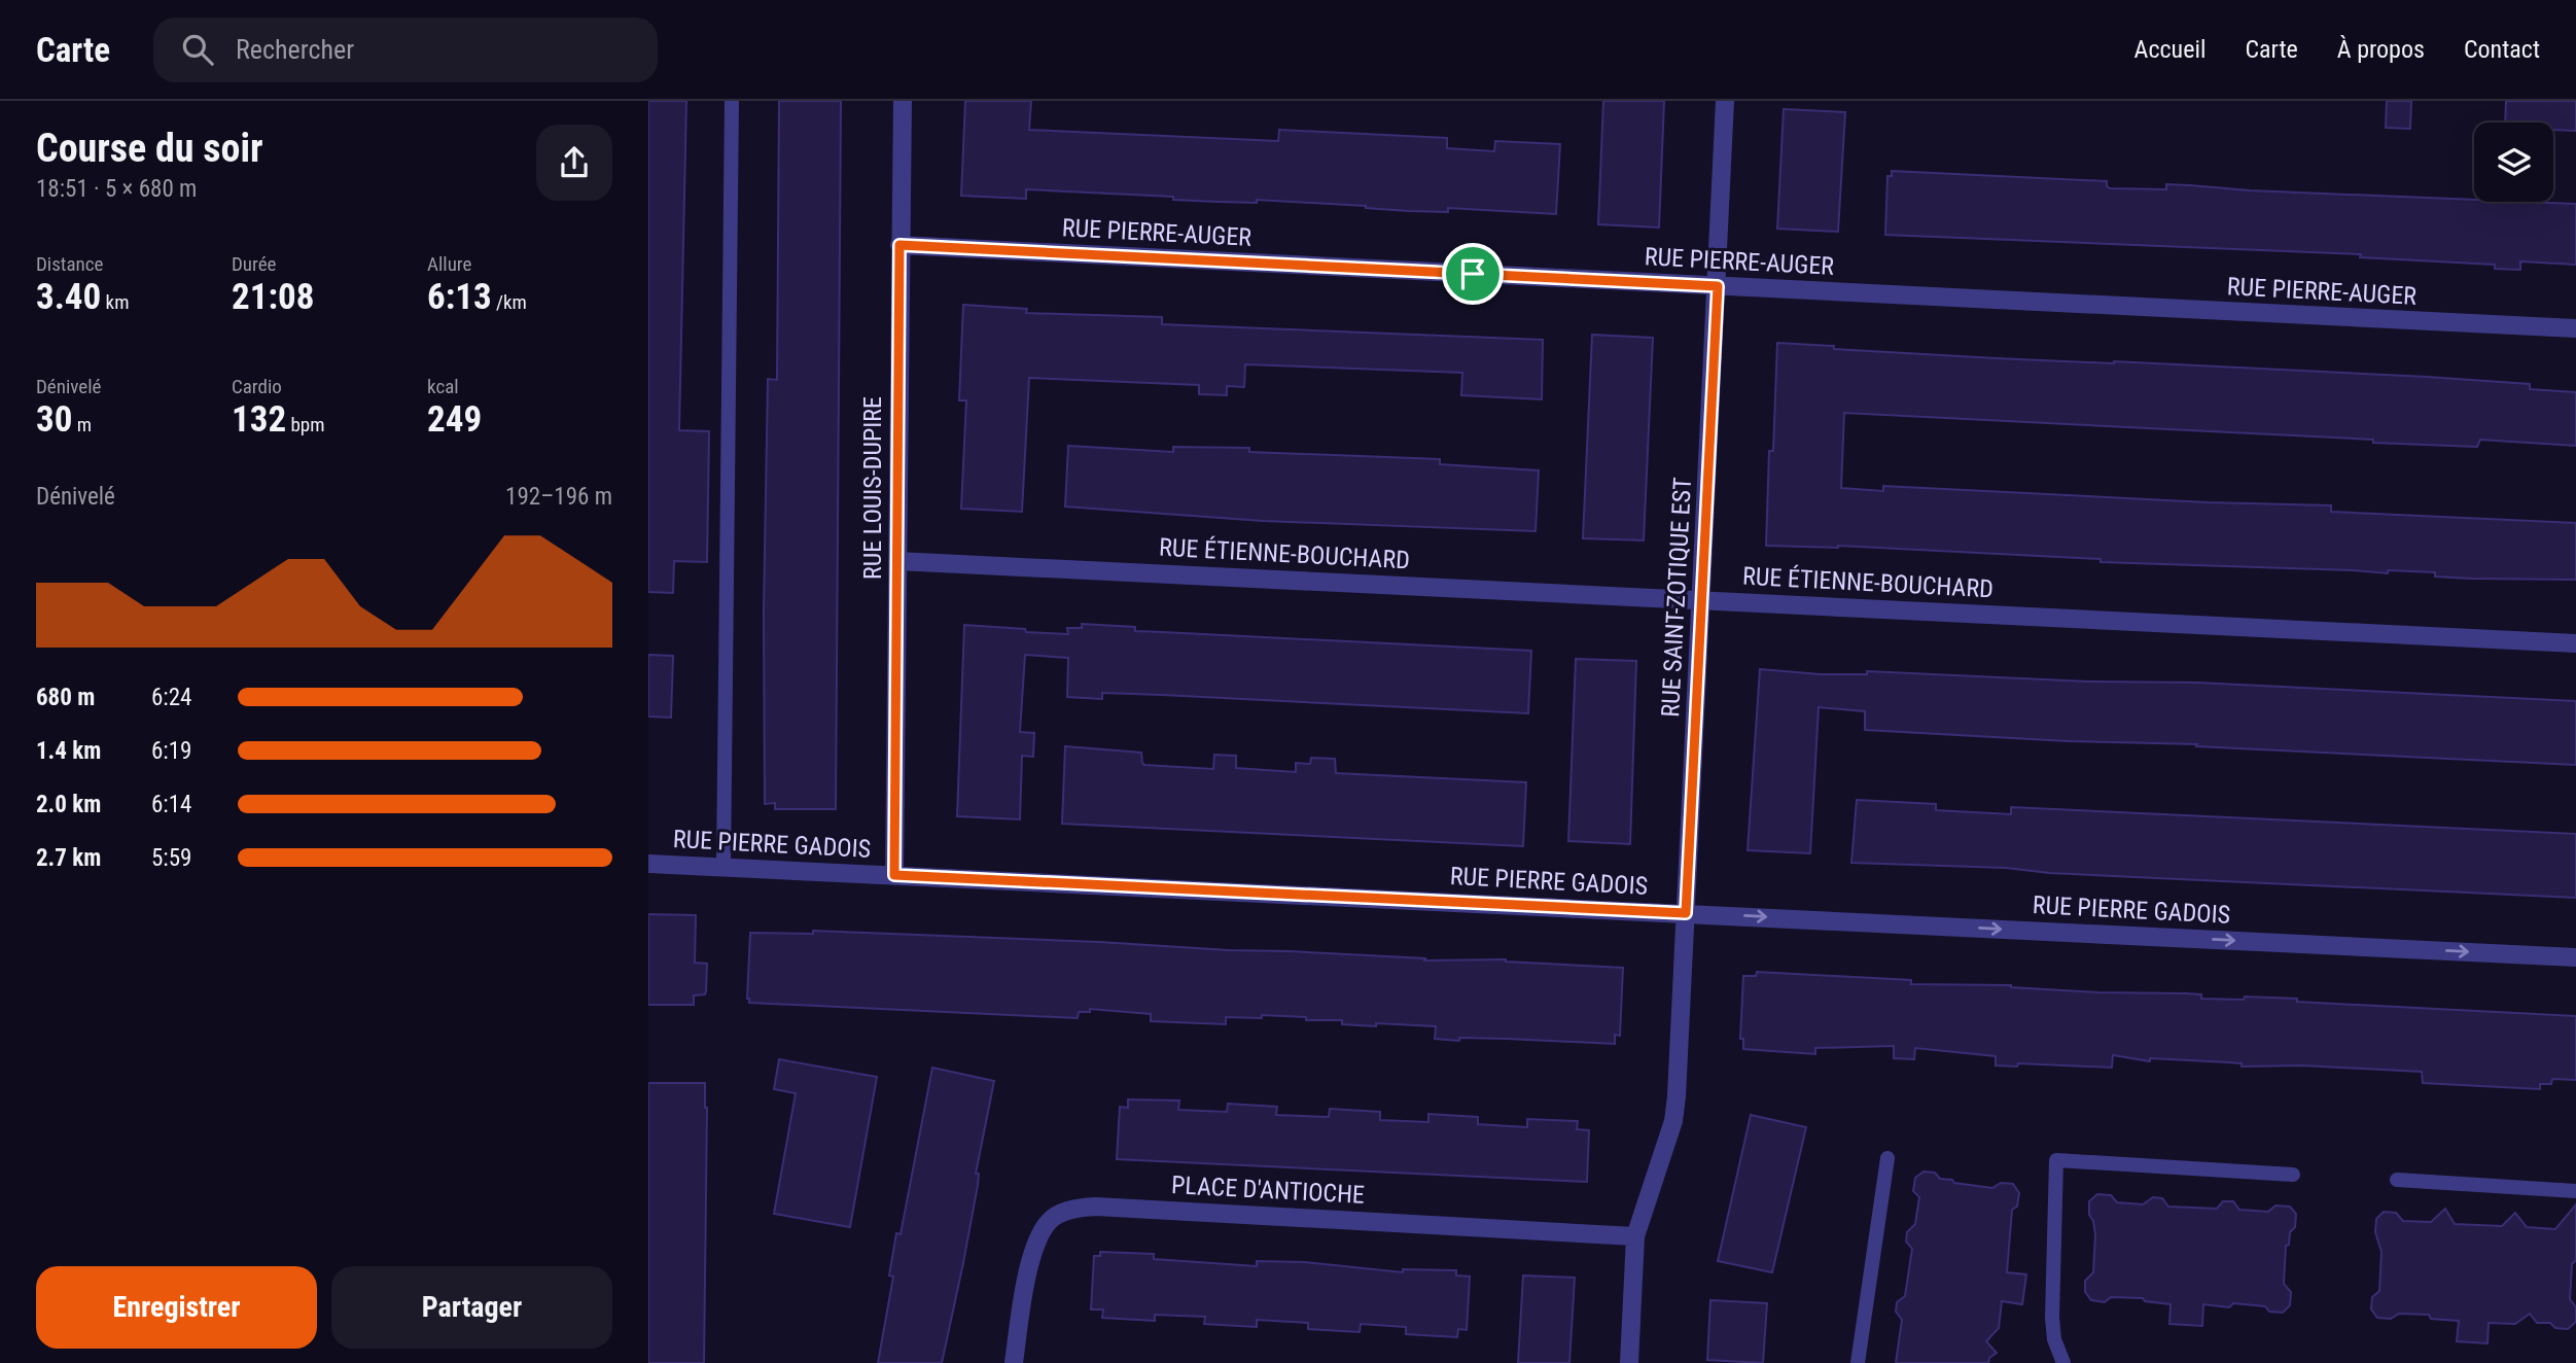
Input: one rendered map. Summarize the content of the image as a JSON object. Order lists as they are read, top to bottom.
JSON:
{
  "streets": {
    "street": [
      "RUE PIERRE-AUGER",
      "RUE LOUIS-DUPIRE",
      "RUE ÉTIENNE-BOUCHARD",
      "RUE SAINT-ZOTIQUE EST",
      "RUE PIERRE GADOIS",
      "PLACE D'ANTIOCHE"
    ]
  },
  "crossings": [
    ["RUE PIERRE-AUGER", "RUE LOUIS-DUPIRE"],
    ["RUE PIERRE-AUGER", "RUE SAINT-ZOTIQUE EST"],
    ["RUE LOUIS-DUPIRE", "RUE ÉTIENNE-BOUCHARD"],
    ["RUE LOUIS-DUPIRE", "RUE PIERRE GADOIS"],
    ["RUE ÉTIENNE-BOUCHARD", "RUE SAINT-ZOTIQUE EST"],
    ["RUE SAINT-ZOTIQUE EST", "RUE PIERRE GADOIS"],
    ["RUE SAINT-ZOTIQUE EST", "PLACE D'ANTIOCHE"]
  ],
  "one_way": ["RUE PIERRE GADOIS"],
  "page": {
    "header": "Carte",
    "search": "Rechercher",
    "nav": [
      "Accueil",
      "Carte",
      "À propos",
      "Contact"
    ],
    "heading": ["Course du soir", "18:51 · 5 × 680 m"],
    "stats": [
      ["Distance", "3.40 km"],
      ["Durée", "21:08"],
      ["Allure", "6:13 /km"],
      ["Dénivelé", "30 m"],
      ["Cardio", "132 bpm"],
      ["kcal", "249"]
    ],
    "chart": ["Dénivelé", "192–196 m"],
    "list": [
      {
        "name": "680 m",
        "note": "6:24"
      },
      {
        "name": "1.4 km",
        "note": "6:19"
      },
      {
        "name": "2.0 km",
        "note": "6:14"
      },
      {
        "name": "2.7 km",
        "note": "5:59"
      }
    ],
    "buttons": ["Enregistrer", "Partager"]
  }
}
